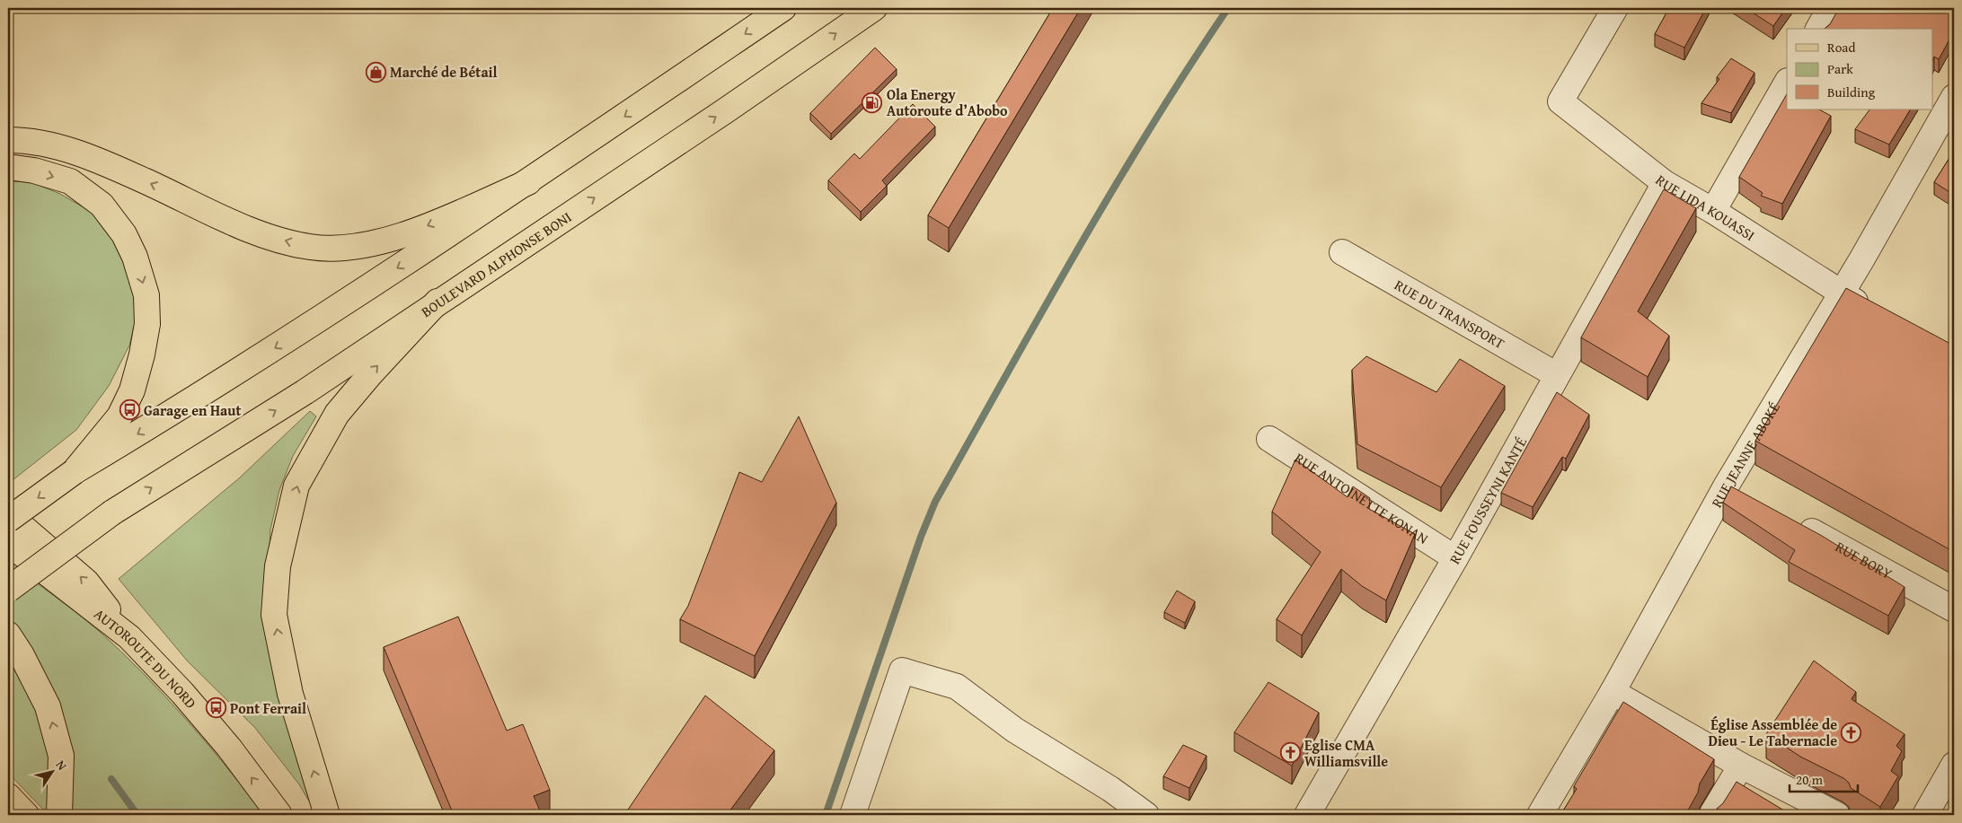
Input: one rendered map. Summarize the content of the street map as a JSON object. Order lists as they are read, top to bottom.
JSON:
{
  "streets": {
    "main road": ["BOULEVARD ALPHONSE BONI", "AUTOROUTE DU NORD"],
    "street": [
      "RUE LIDA KOUASSI",
      "RUE DU TRANSPORT",
      "RUE JEANNE ABOKÉ",
      "RUE ANTOINETTE KONAN",
      "RUE FOUSSEYNI KANTÉ",
      "RUE BORY"
    ]
  },
  "crossings": [
    ["RUE LIDA KOUASSI", "RUE JEANNE ABOKÉ"],
    ["RUE LIDA KOUASSI", "RUE FOUSSEYNI KANTÉ"],
    ["RUE DU TRANSPORT", "RUE FOUSSEYNI KANTÉ"],
    ["RUE ANTOINETTE KONAN", "RUE FOUSSEYNI KANTÉ"]
  ],
  "one_way": ["AUTOROUTE DU NORD"],
  "places": {
    "shop": ["Marché de Bétail"],
    "fuel station": ["Ola Energy Autoroute d’Abobo"],
    "bus stop": ["Garage en Haut", "Pont Ferrail"],
    "church": ["Église Assemblée de Dieu - Le Tabernacle", "Eglise CMA Williamsville"]
  },
  "legend": ["Road", "Park", "Building"],
  "scale_bar": "20 m",
  "north": "top right"
}
